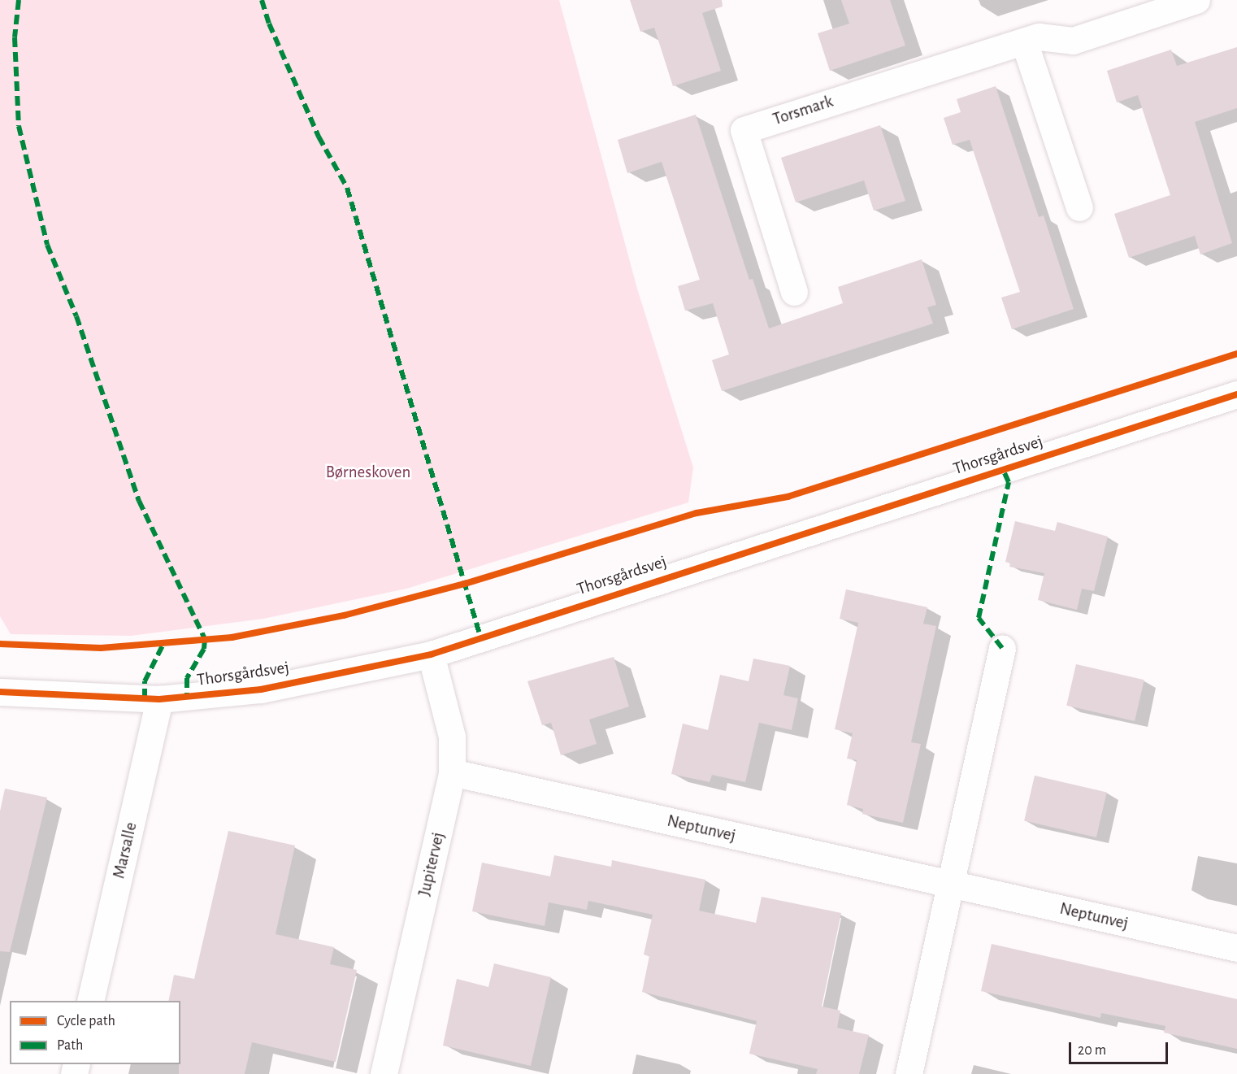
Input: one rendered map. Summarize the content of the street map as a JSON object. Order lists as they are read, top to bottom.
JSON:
{
  "streets": {
    "street": [
      "Torsmark",
      "Thorsgårdsvej",
      "Neptunvej",
      "Marsalle",
      "Jupitervej"
    ]
  },
  "crossings": [
    ["Thorsgårdsvej", "Marsalle"],
    ["Thorsgårdsvej", "Jupitervej"],
    ["Neptunvej", "Jupitervej"]
  ],
  "parks": ["Børneskoven"],
  "legend": ["Cycle path", "Path"],
  "scale_bar": "20 m"
}
